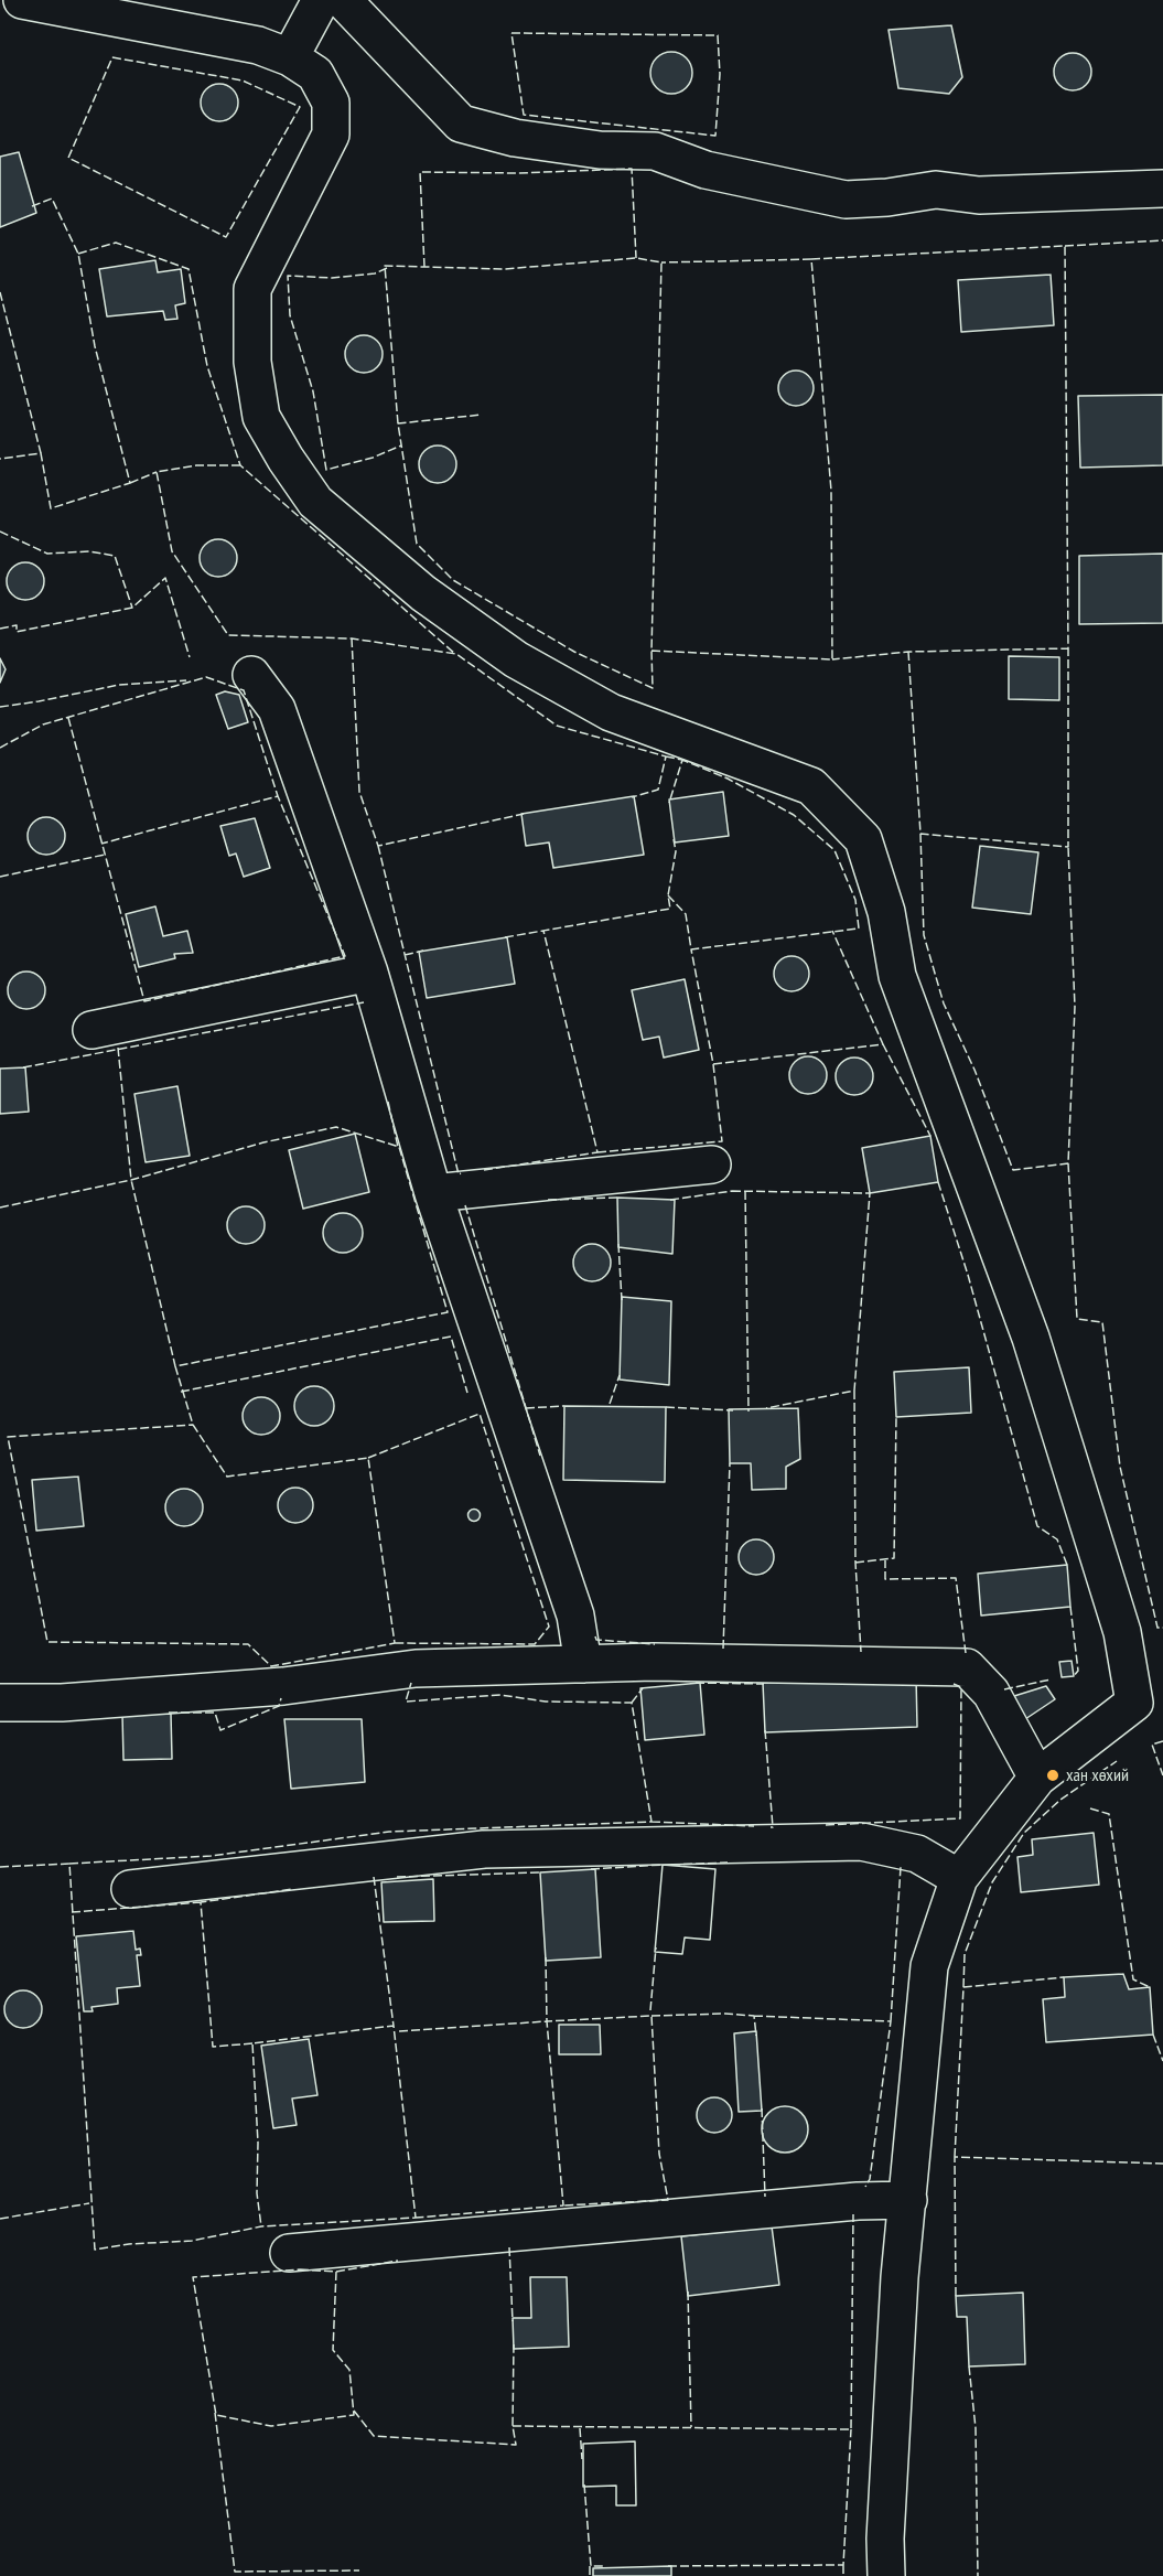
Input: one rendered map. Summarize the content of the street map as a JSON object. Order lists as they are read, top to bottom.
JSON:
{
  "places": ["хан хөхий"]
}
